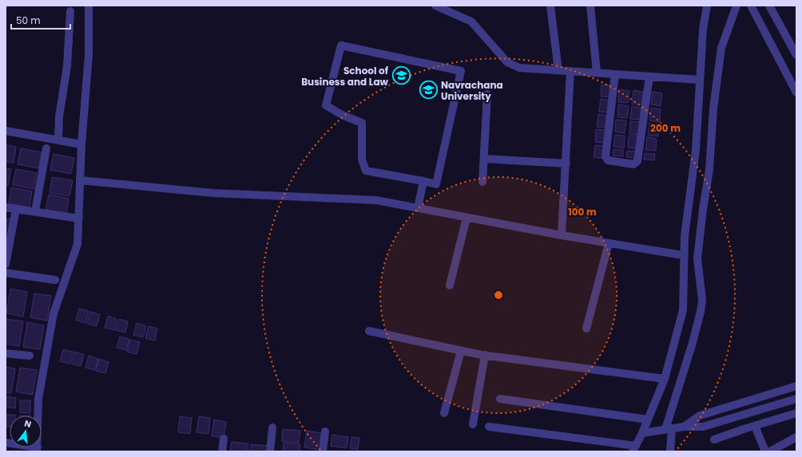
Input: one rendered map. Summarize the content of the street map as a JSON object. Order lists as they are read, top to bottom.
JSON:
{
  "places": {
    "school or university": ["School of Business and Law", "Navrachana University"]
  },
  "scale_bar": "50 m",
  "north": "top",
  "rings": ["200 m", "100 m"]
}
